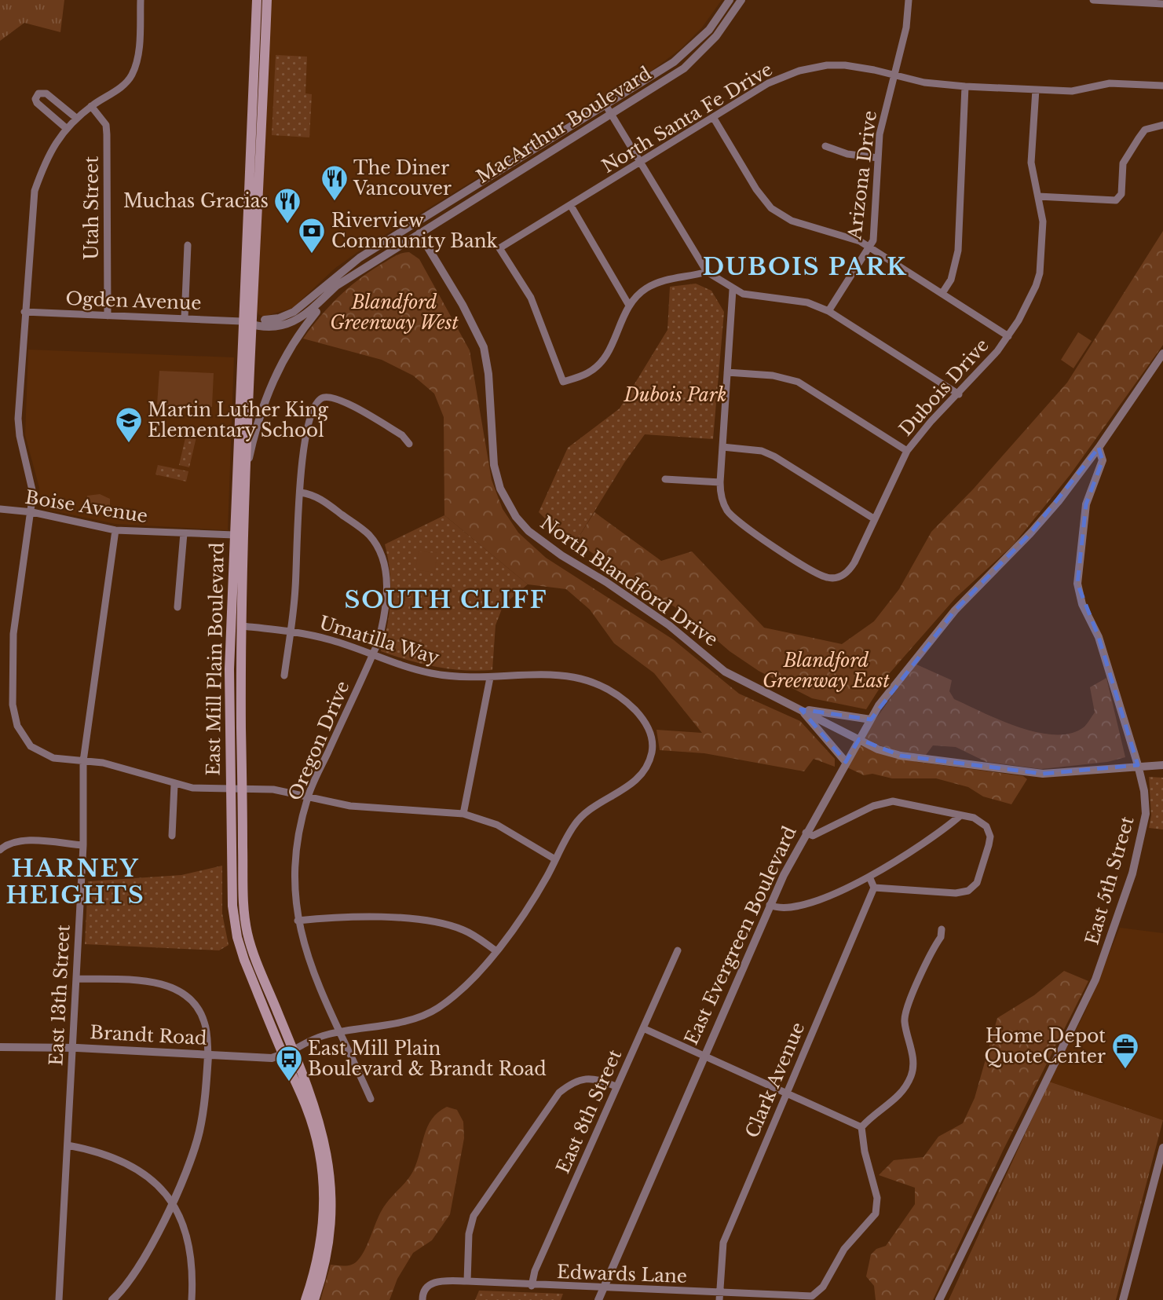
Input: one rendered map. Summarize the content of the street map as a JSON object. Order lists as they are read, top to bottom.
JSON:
{
  "streets": {
    "main road": ["East Mill Plain Boulevard"],
    "street": [
      "North Santa Fe Drive",
      "MacArthur Boulevard",
      "Arizona Drive",
      "Utah Street",
      "Ogden Avenue",
      "Dubois Drive",
      "Boise Avenue",
      "North Blandford Drive",
      "Umatilla Way",
      "Oregon Drive",
      "East 5th Street",
      "East Evergreen Boulevard",
      "East 13th Street",
      "Brandt Road",
      "Clark Avenue",
      "East 8th Street",
      "Edwards Lane"
    ]
  },
  "crossings": [
    ["North Santa Fe Drive", "Arizona Drive"],
    ["North Santa Fe Drive", "Dubois Drive"],
    ["MacArthur Boulevard", "Ogden Avenue"],
    ["MacArthur Boulevard", "North Blandford Drive"],
    ["MacArthur Boulevard", "East Mill Plain Boulevard"],
    ["Utah Street", "Ogden Avenue"],
    ["Ogden Avenue", "East Mill Plain Boulevard"],
    ["Boise Avenue", "East Mill Plain Boulevard"],
    ["Boise Avenue", "East 13th Street"],
    ["North Blandford Drive", "East 5th Street"],
    ["Umatilla Way", "East Mill Plain Boulevard"],
    ["Umatilla Way", "Oregon Drive"],
    ["East Mill Plain Boulevard", "Brandt Road"],
    ["East 5th Street", "East Evergreen Boulevard"],
    ["East Evergreen Boulevard", "Edwards Lane"],
    ["East 13th Street", "Brandt Road"],
    ["Clark Avenue", "Edwards Lane"],
    ["East 8th Street", "Edwards Lane"]
  ],
  "districts": ["DUBOIS PARK", "SOUTH CLIFF", "HARNEY HEIGHTS"],
  "parks": ["Blandford Greenway West", "Dubois Park", "Blandford Greenway East"],
  "places": {
    "restaurant": ["The Diner Vancouver", "Muchas Gracias"],
    "bank": ["Riverview Community Bank"],
    "school or university": ["Martin Luther King Elementary School"],
    "office": ["Home Depot QuoteCenter"],
    "bus stop": ["East Mill Plain Boulevard & Brandt Road"]
  }
}
